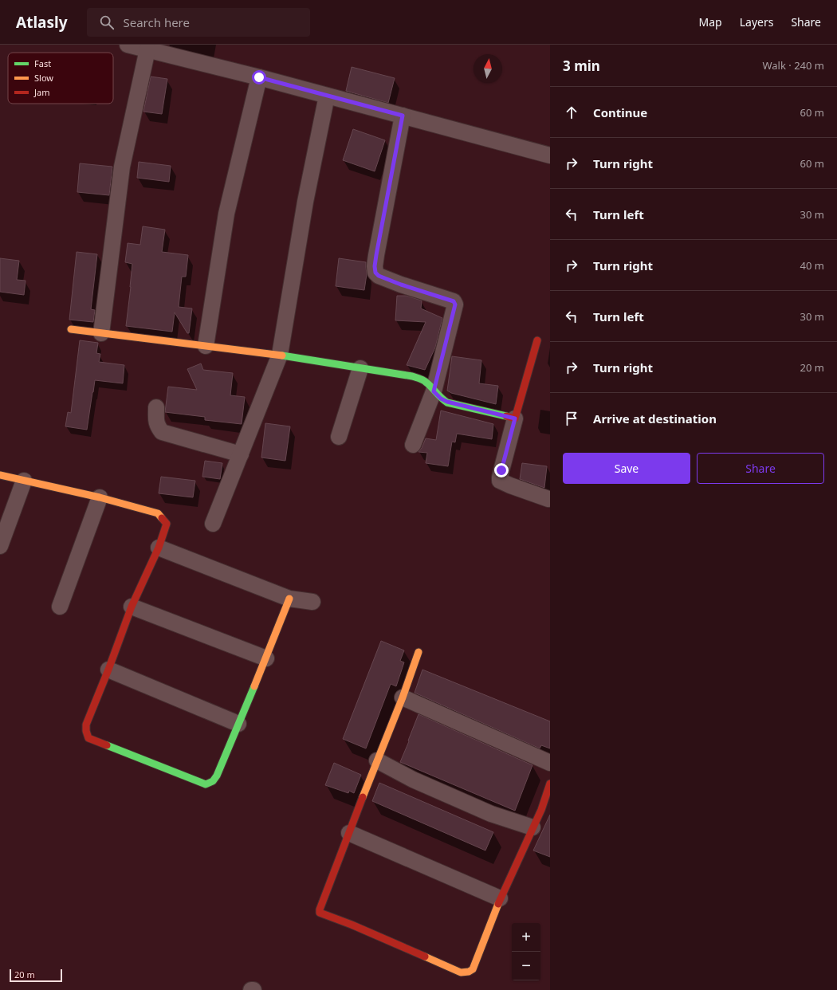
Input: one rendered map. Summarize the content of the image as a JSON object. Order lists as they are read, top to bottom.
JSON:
{
  "legend": ["Fast", "Slow", "Jam"],
  "scale_bar": "20 m",
  "north": "top",
  "page": {
    "header": "Atlasly",
    "search": "Search here",
    "nav": ["Map", "Layers", "Share"],
    "heading": ["3 min", "Walk · 240 m"],
    "list": [
      ["Continue", "60 m"],
      ["Turn right", "60 m"],
      ["Turn left", "30 m"],
      ["Turn right", "40 m"],
      ["Turn left", "30 m"],
      ["Turn right", "20 m"],
      "Arrive at destination"
    ],
    "buttons": ["Save", "Share"],
    "map_buttons": ["+", "−"],
    "scale": "20 m"
  }
}
